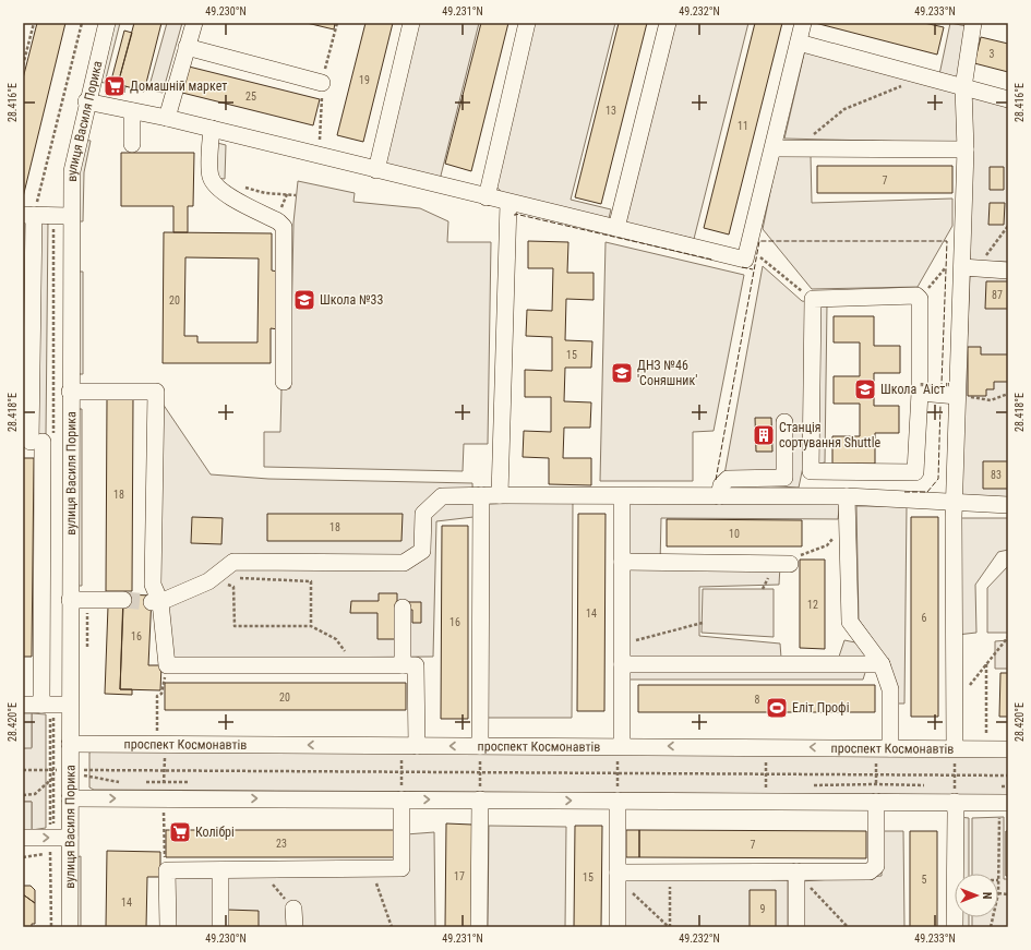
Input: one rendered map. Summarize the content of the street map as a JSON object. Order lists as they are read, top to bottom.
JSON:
{
  "streets": {
    "street": ["вулиця Василя Порика", "проспект Космонавтів"]
  },
  "crossings": [
    ["вулиця Василя Порика", "проспект Космонавтів"]
  ],
  "places": {
    "supermarket": ["Домашній маркет", "Колібрі"],
    "school or university": ["Школа №33", "ДНЗ №46 'Соняшник'", "Школа \"Аіст\""],
    "building": ["Станція сортування Shuttle"],
    "sports": ["Еліт Профі"]
  },
  "house_numbers": [
    "3",
    "19",
    "25",
    "13",
    "11",
    "7",
    "87",
    "20",
    "15",
    "83",
    "18",
    "18",
    "10",
    "12",
    "14",
    "6",
    "16",
    "16",
    "20",
    "8",
    "23",
    "7",
    "17",
    "15",
    "5",
    "14",
    "9"
  ],
  "north": "right",
  "coordinates": [
    "49.230°N",
    "49.231°N",
    "49.232°N",
    "49.233°N",
    "28.416°E",
    "28.418°E",
    "28.420°E"
  ]
}
